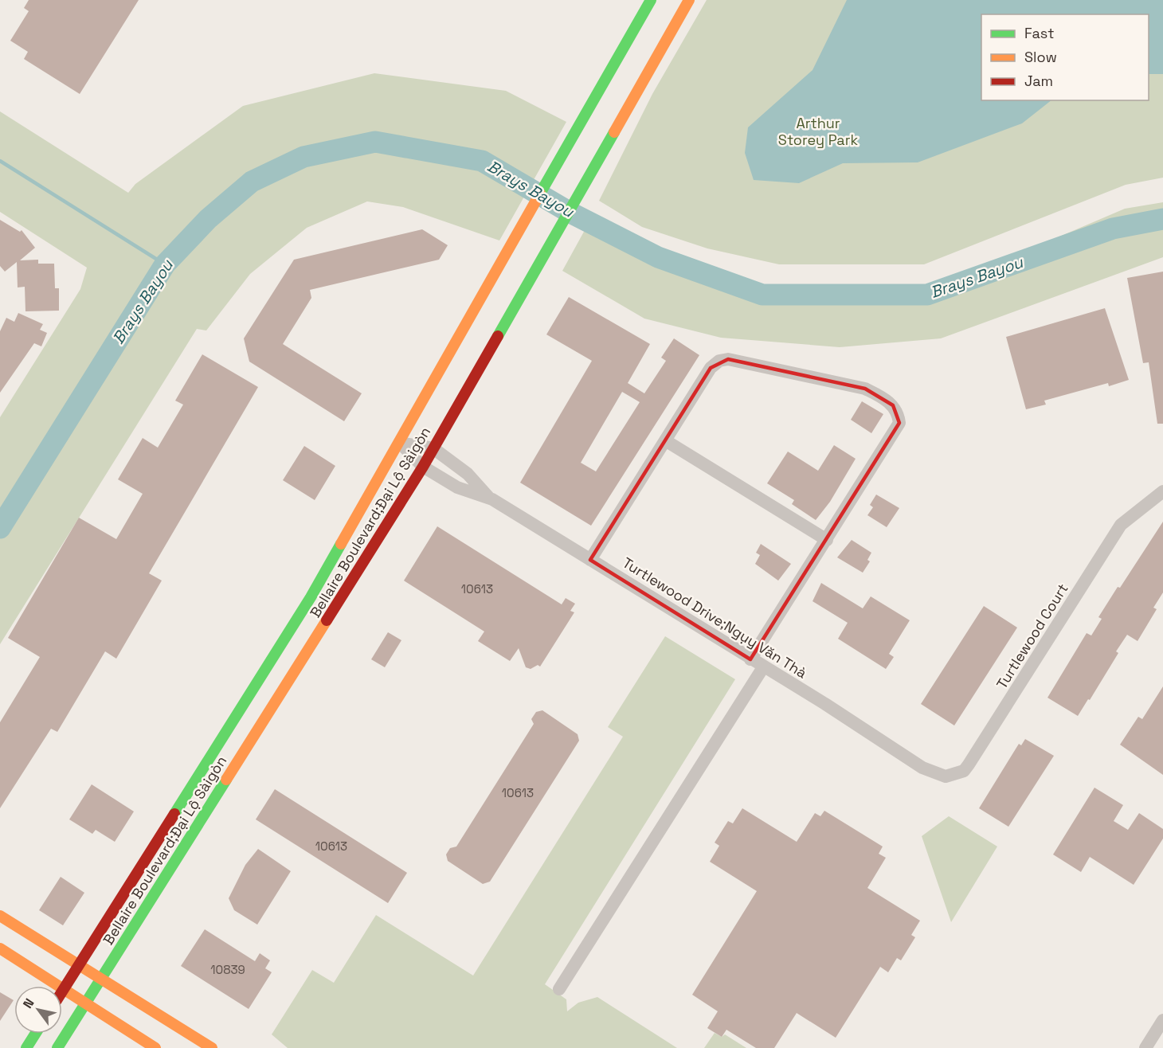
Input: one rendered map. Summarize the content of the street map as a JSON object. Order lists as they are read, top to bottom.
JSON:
{
  "streets": {
    "main road": ["Bellaire Boulevard;Đại Lộ Sàigòn"],
    "street": ["Turtlewood Drive;Ngụy Văn Thà", "Turtlewood Court"]
  },
  "crossings": [
    ["Bellaire Boulevard;Đại Lộ Sàigòn", "Turtlewood Drive;Ngụy Văn Thà"],
    ["Turtlewood Drive;Ngụy Văn Thà", "Turtlewood Court"]
  ],
  "water": ["Brays Bayou"],
  "parks": ["Arthur Storey Park"],
  "house_numbers": [
    "10613",
    "10613",
    "10613",
    "10839"
  ],
  "legend": ["Fast", "Slow", "Jam"],
  "north": "top left"
}
